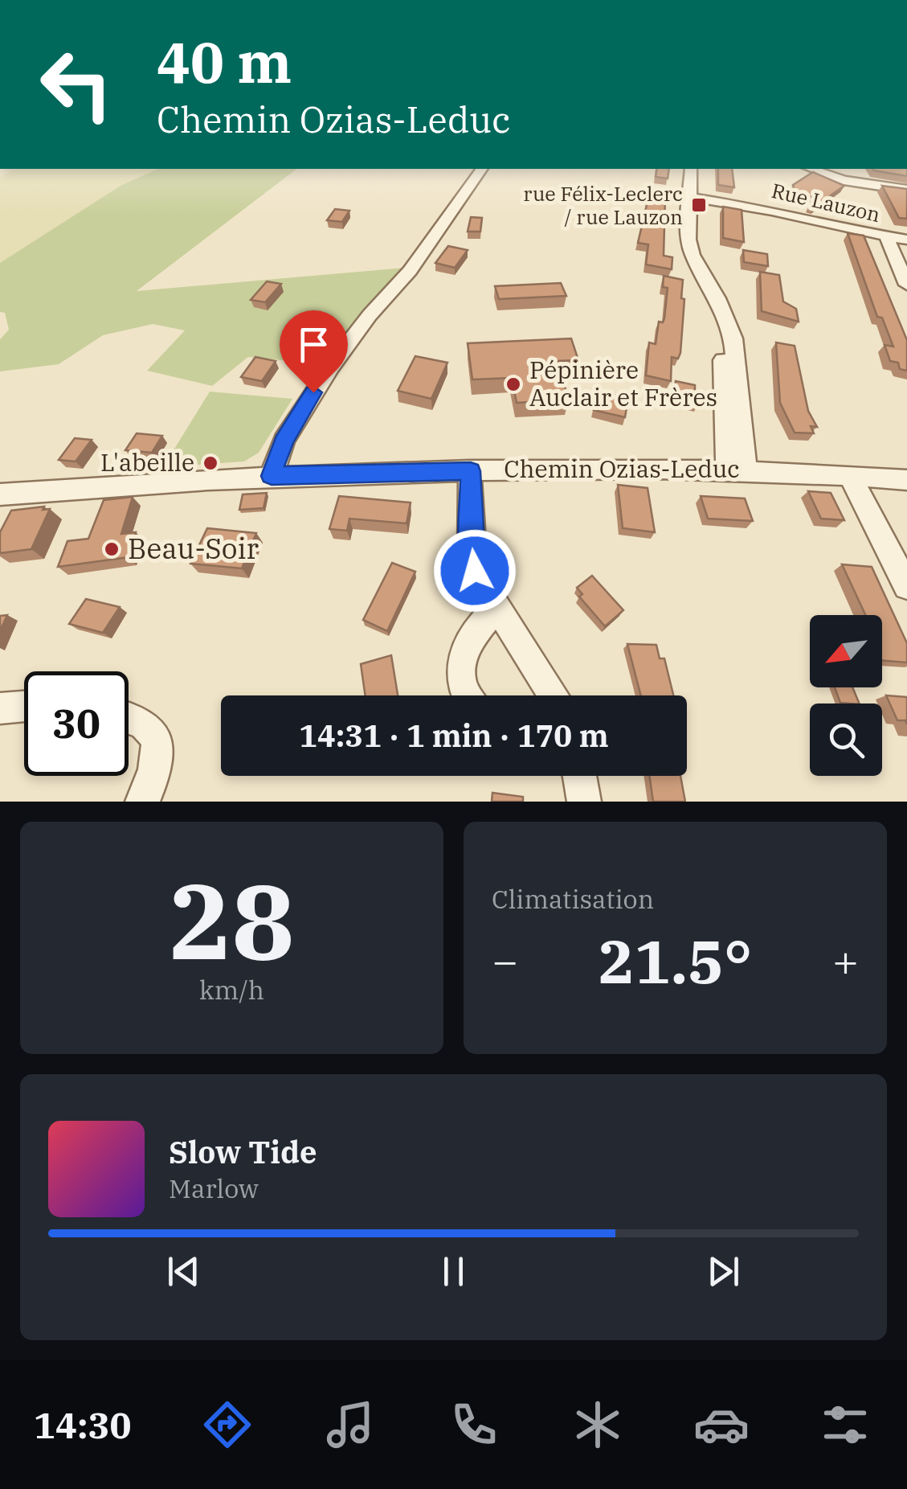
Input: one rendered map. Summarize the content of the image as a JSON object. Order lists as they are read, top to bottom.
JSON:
{
  "streets": {
    "street": ["Rue Lauzon", "Chemin Ozias-Leduc"]
  },
  "places": {
    "transit": ["rue Félix-Leclerc / rue Lauzon"],
    "other": ["Pépinière Auclair et Frères", "L'abeille", "Beau-Soir"]
  },
  "north": "bottom left",
  "page": {
    "turn": ["40 m", "Chemin Ozias-Leduc"],
    "limit": "30",
    "trip": "14:31 · 1 min · 170 m",
    "tile": [
      ["28", "km/h"],
      "Climatisation"
    ],
    "heat": ["−", "21.5°", "+"],
    "song": ["Slow Tide", "Marlow"],
    "tabs": "14:30"
  }
}
